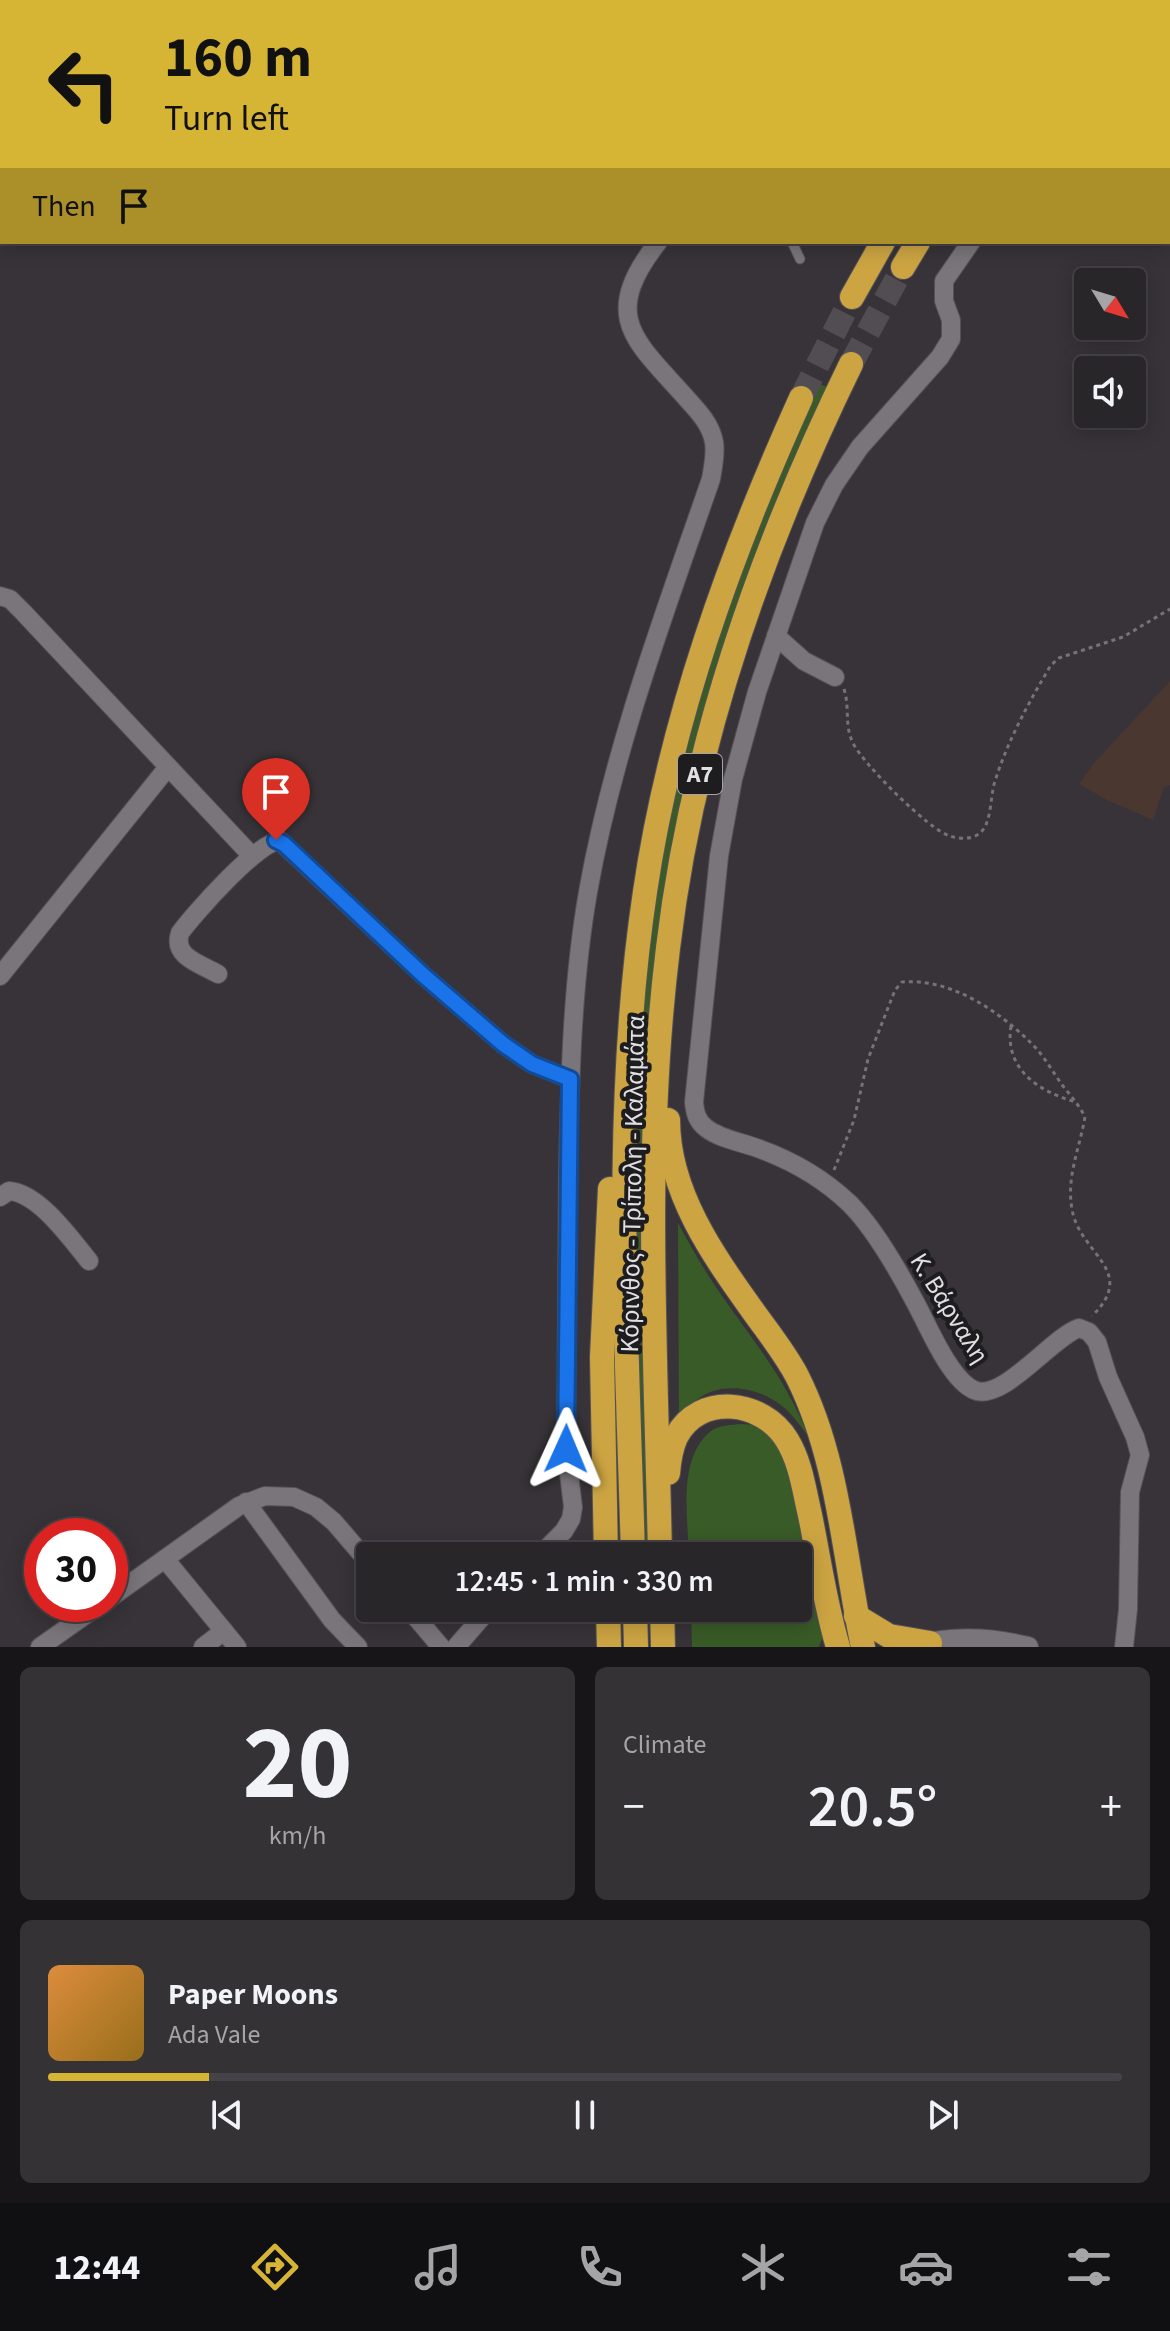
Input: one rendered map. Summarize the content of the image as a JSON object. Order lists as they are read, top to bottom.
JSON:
{
  "streets": {
    "highway": ["Α7", "Κόρινθος - Τρίπολη - Καλαμάτα"],
    "street": ["Κ. Βάρναλη"]
  },
  "north": "bottom right",
  "page": {
    "turn": ["160 m", "Turn left"],
    "then": "Then",
    "limit": "30",
    "trip": "12:45 · 1 min · 330 m",
    "tile": [
      ["20", "km/h"],
      "Climate"
    ],
    "heat": ["−", "20.5°", "+"],
    "song": ["Paper Moons", "Ada Vale"],
    "tabs": "12:44"
  }
}
